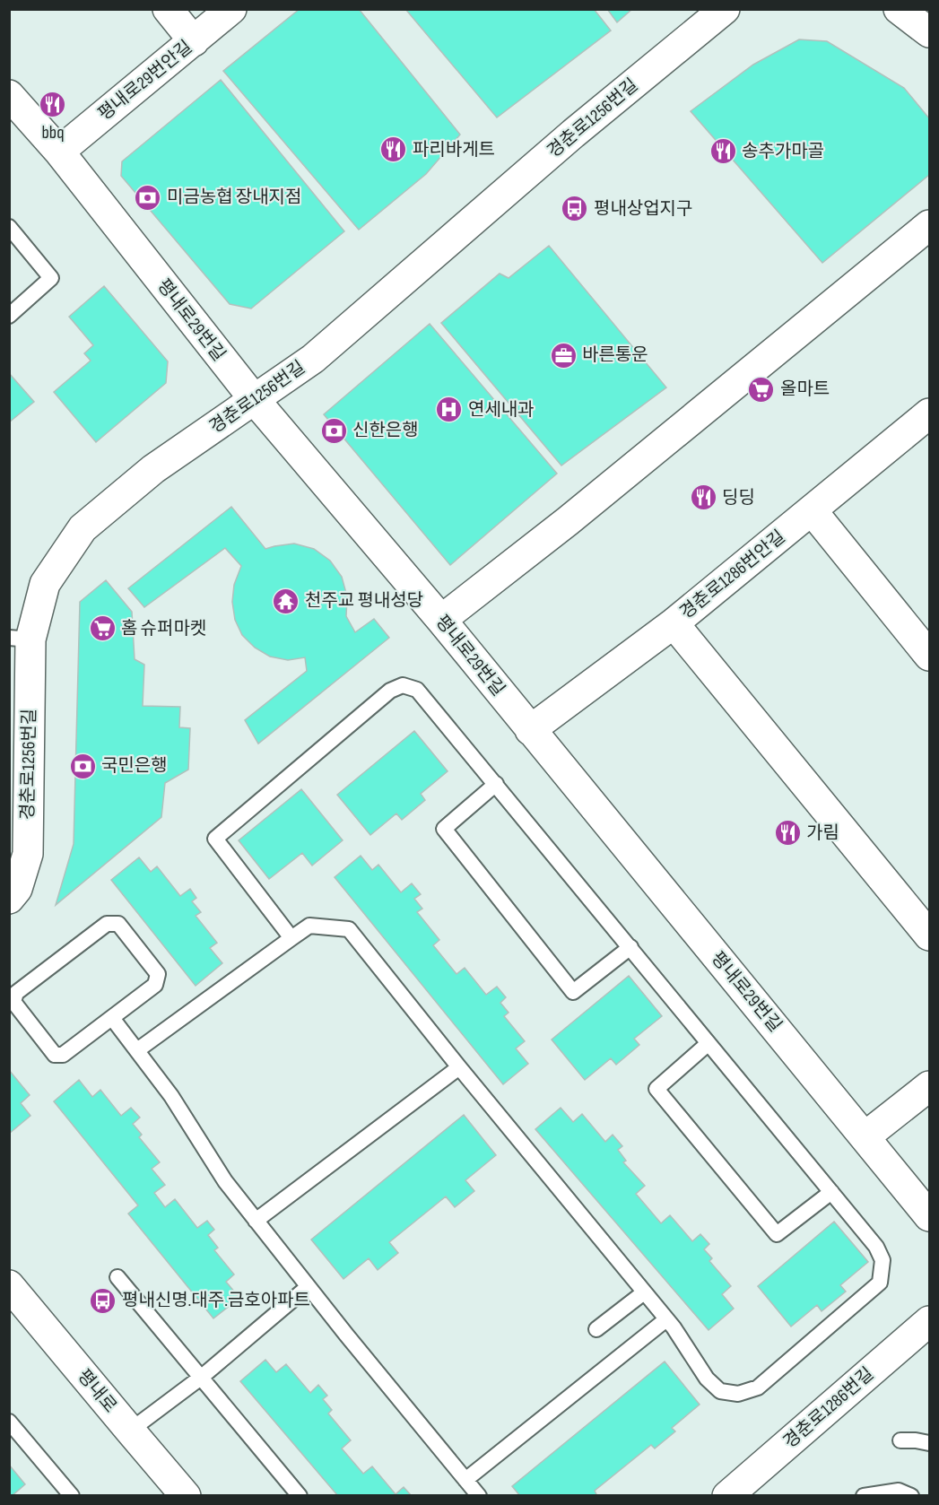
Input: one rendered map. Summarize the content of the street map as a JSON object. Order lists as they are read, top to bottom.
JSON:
{
  "streets": {
    "street": [
      "평내로29번안길",
      "경춘로1256번길",
      "평내로29번길",
      "경춘로1286번안길",
      "평내로",
      "경춘로1286번길"
    ]
  },
  "crossings": [
    ["평내로29번안길", "평내로29번길"],
    ["경춘로1256번길", "평내로29번길"],
    ["평내로29번길", "경춘로1286번안길"]
  ],
  "places": {
    "restaurant": [
      "bbq",
      "파리바게트",
      "송추가마골",
      "딩딩",
      "가림"
    ],
    "bank": ["미금농협 장내지점", "신한은행", "국민은행"],
    "bus stop": ["평내상업지구", "평내신명.대주.금호아파트"],
    "office": ["바른통운"],
    "supermarket": ["올마트", "홈 슈퍼마켓"],
    "hospital": ["연세내과"],
    "temple": ["천주교 평내성당"]
  }
}
